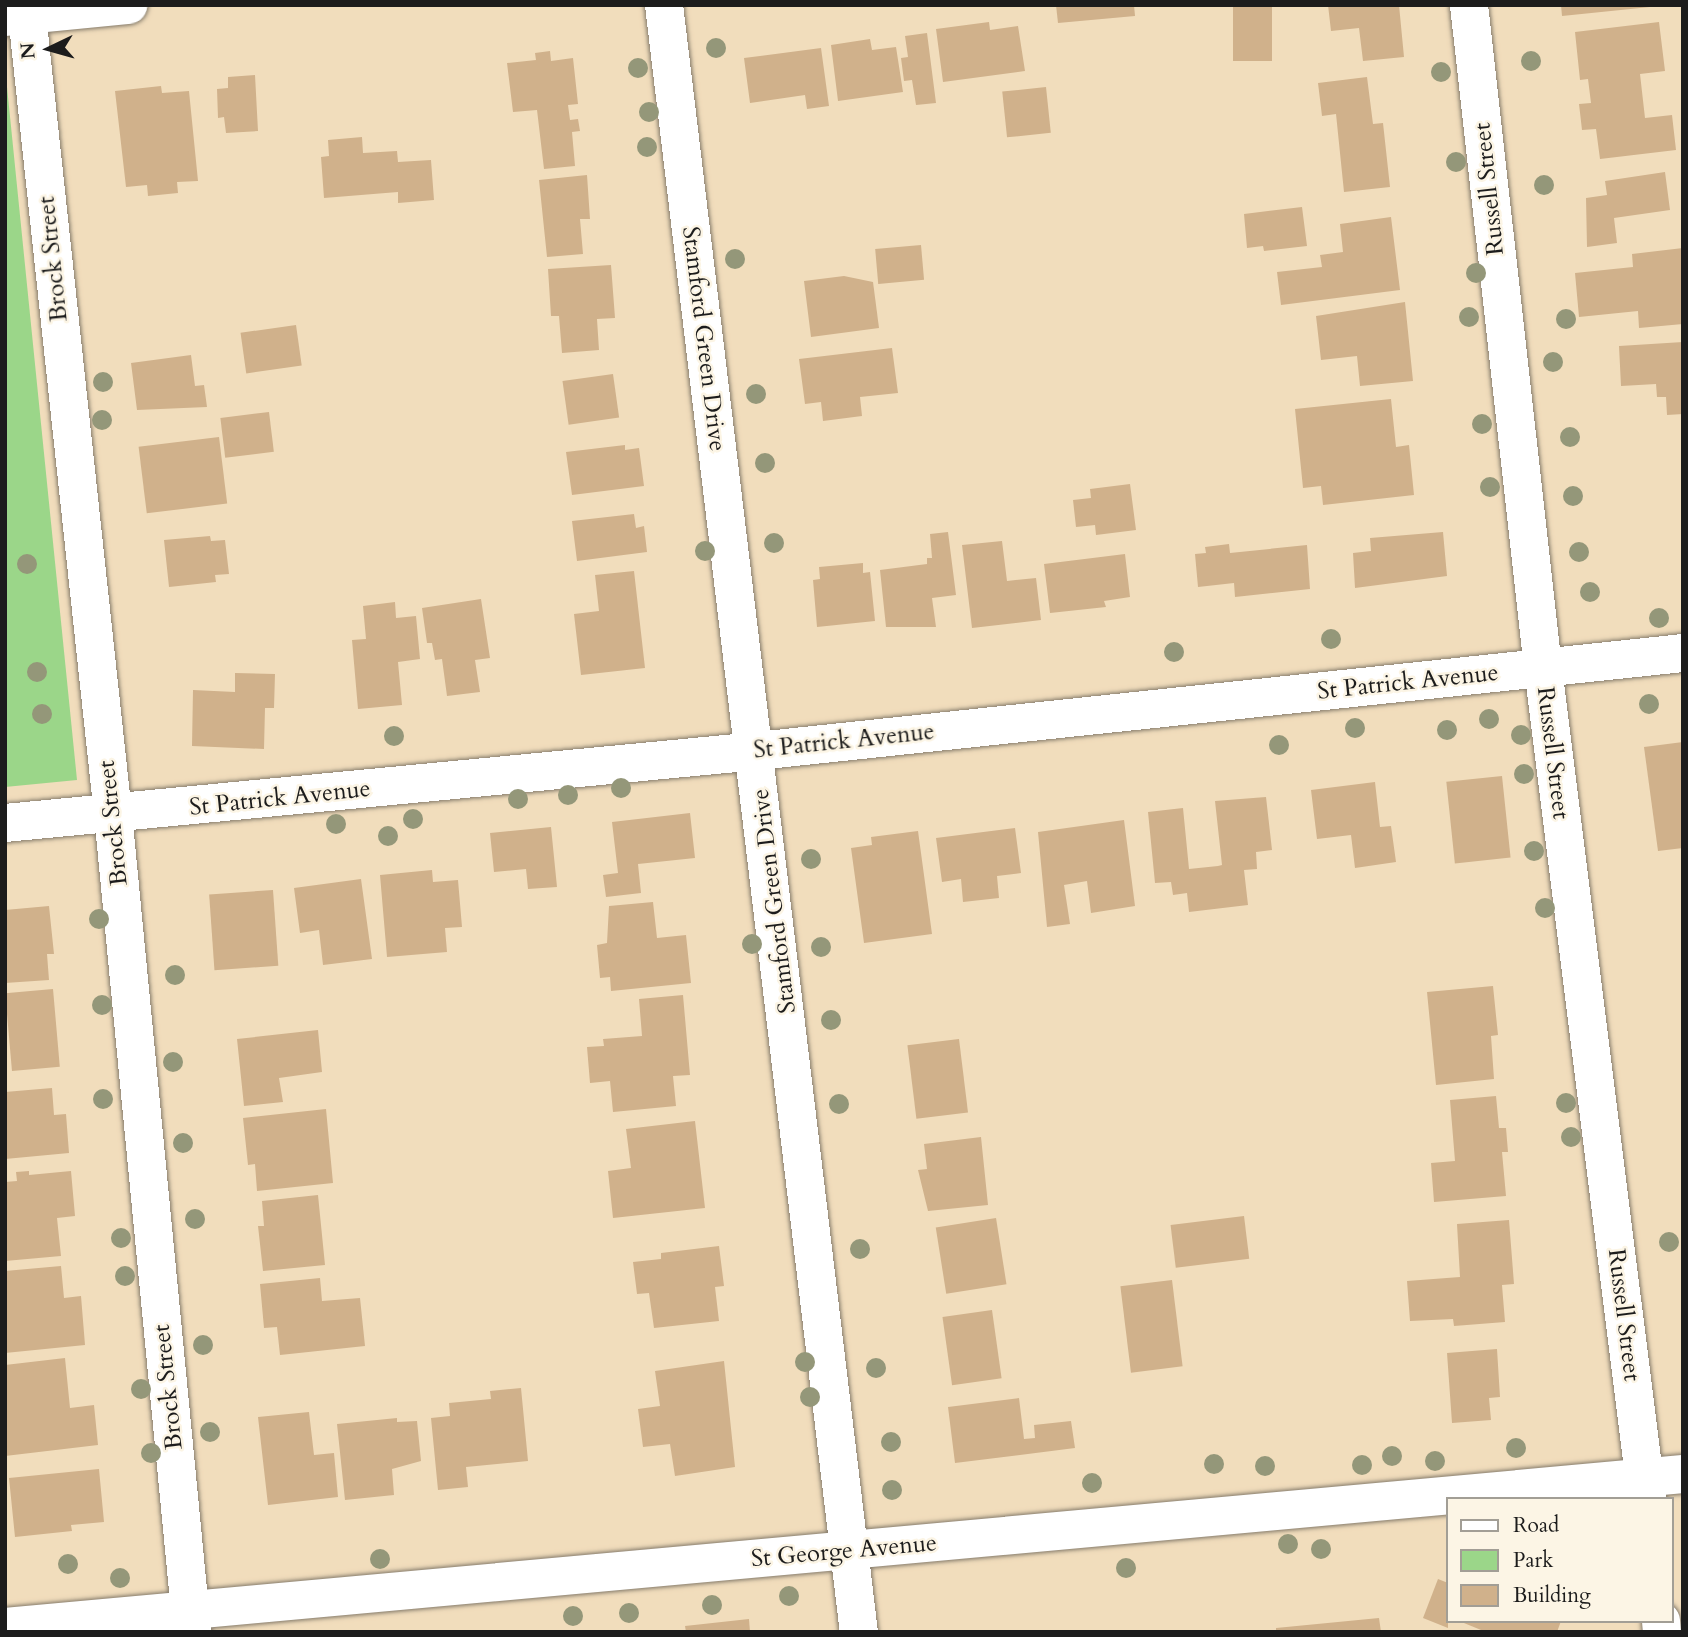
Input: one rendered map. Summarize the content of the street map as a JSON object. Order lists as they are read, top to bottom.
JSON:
{
  "streets": {
    "street": [
      "Russell Street",
      "Brock Street",
      "Stamford Green Drive",
      "St Patrick Avenue",
      "St George Avenue"
    ]
  },
  "crossings": [
    ["Russell Street", "St Patrick Avenue"],
    ["Russell Street", "St George Avenue"],
    ["Brock Street", "St Patrick Avenue"],
    ["Brock Street", "St George Avenue"],
    ["Stamford Green Drive", "St Patrick Avenue"],
    ["Stamford Green Drive", "St George Avenue"]
  ],
  "legend": ["Road", "Park", "Building"],
  "north": "left"
}
